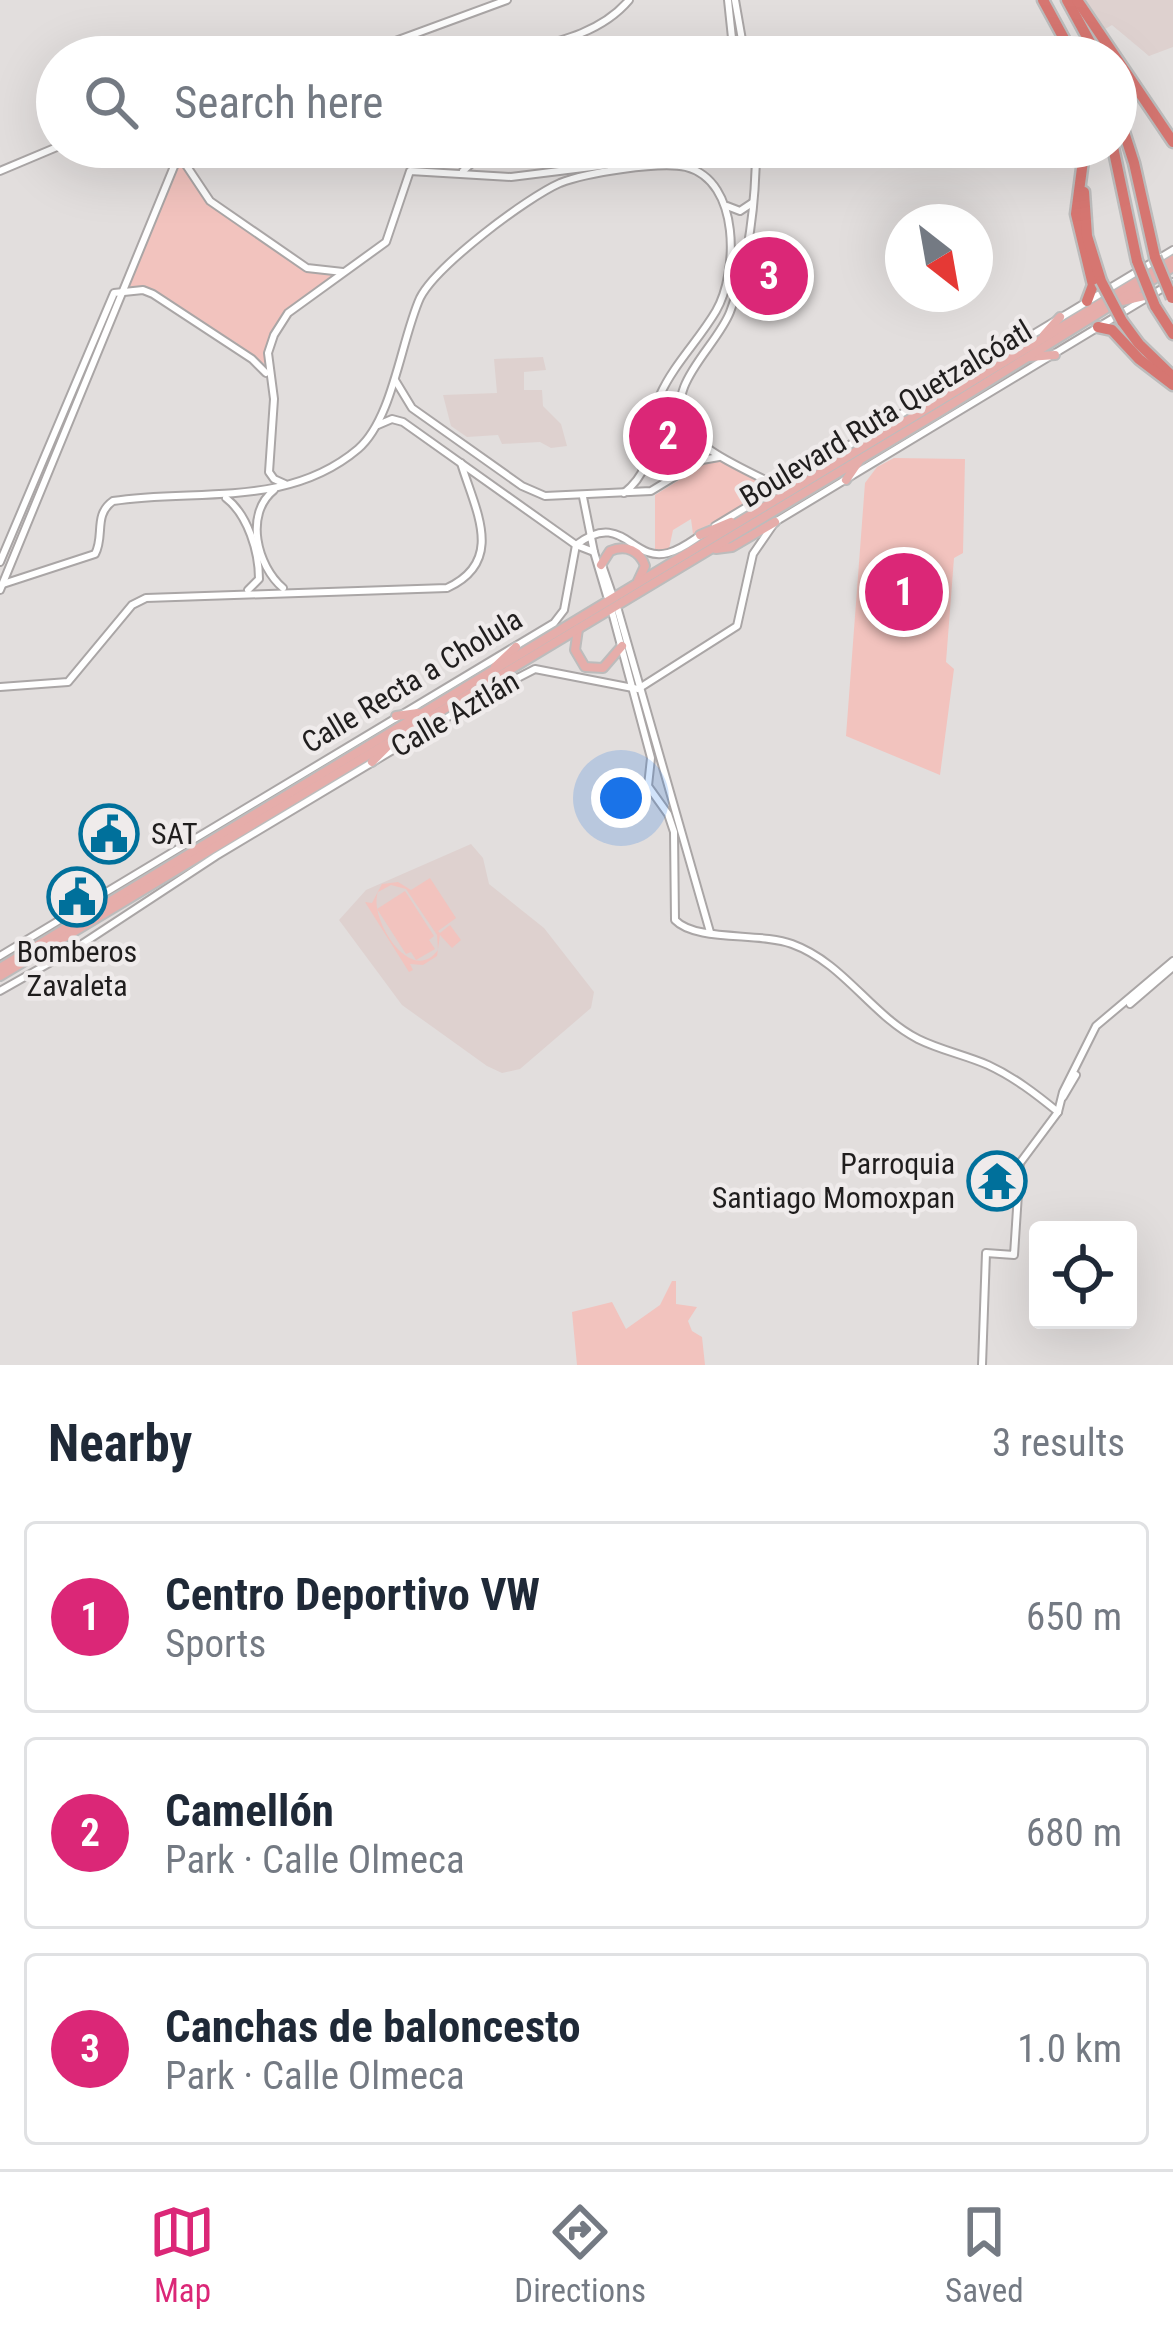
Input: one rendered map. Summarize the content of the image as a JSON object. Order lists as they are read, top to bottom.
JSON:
{
  "streets": {
    "main road": ["Boulevard Ruta Quetzalcóatl", "Calle Recta a Cholula"],
    "street": ["Calle Aztlán"]
  },
  "crossings": [
    ["Boulevard Ruta Quetzalcóatl", "Calle Recta a Cholula"]
  ],
  "places": {
    "public building": ["SAT", "Bomberos Zavaleta"],
    "temple": ["Parroquia Santiago Momoxpan"]
  },
  "north": "bottom right",
  "page": {
    "search": "Search here",
    "pins": ["3", "2", "1"],
    "heading": ["Nearby", "3 results"],
    "list": [
      {
        "mark": "1",
        "name": "Centro Deportivo VW",
        "note": "Sports",
        "value": "650 m"
      },
      {
        "mark": "2",
        "name": "Camellón",
        "note": "Park · Calle Olmeca",
        "value": "680 m"
      },
      {
        "mark": "3",
        "name": "Canchas de baloncesto",
        "note": "Park · Calle Olmeca",
        "value": "1.0 km"
      }
    ],
    "nav": ["Map", "Directions", "Saved"]
  }
}
